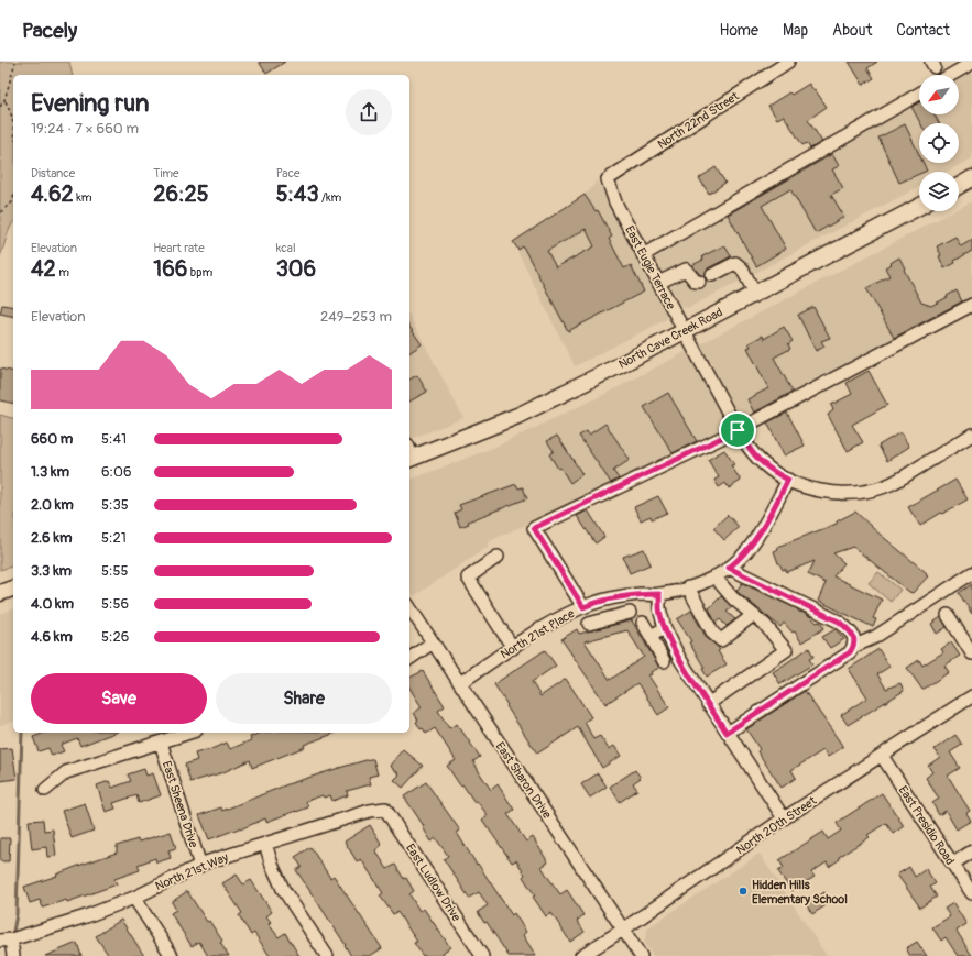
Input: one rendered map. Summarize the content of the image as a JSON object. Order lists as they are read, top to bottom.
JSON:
{
  "streets": {
    "main road": ["North Cave Creek Road"],
    "street": [
      "North 22nd Street",
      "East Eugie Terrace",
      "North 21st Place",
      "East Sharon Drive",
      "East Sheena Drive",
      "North 20th Street",
      "East Presidio Road",
      "North 21st Way",
      "East Ludlow Drive"
    ]
  },
  "crossings": [
    ["North 22nd Street", "East Eugie Terrace"],
    ["East Eugie Terrace", "North Cave Creek Road"],
    ["East Eugie Terrace", "North 21st Place"],
    ["North 21st Place", "East Sharon Drive"],
    ["East Sharon Drive", "North 20th Street"],
    ["East Sheena Drive", "North 21st Way"],
    ["North 20th Street", "East Presidio Road"],
    ["North 21st Way", "East Ludlow Drive"]
  ],
  "places": ["Hidden Hills Elementary School"],
  "north": "bottom left",
  "page": {
    "header": "Pacely",
    "nav": [
      "Home",
      "Map",
      "About",
      "Contact"
    ],
    "heading": ["Evening run", "19:24 · 7 × 660 m"],
    "stats": [
      ["Distance", "4.62 km"],
      ["Time", "26:25"],
      ["Pace", "5:43 /km"],
      ["Elevation", "42 m"],
      ["Heart rate", "166 bpm"],
      ["kcal", "306"]
    ],
    "chart": ["Elevation", "249–253 m"],
    "list": [
      {
        "name": "660 m",
        "note": "5:41"
      },
      {
        "name": "1.3 km",
        "note": "6:06"
      },
      {
        "name": "2.0 km",
        "note": "5:35"
      },
      {
        "name": "2.6 km",
        "note": "5:21"
      },
      {
        "name": "3.3 km",
        "note": "5:55"
      },
      {
        "name": "4.0 km",
        "note": "5:56"
      },
      {
        "name": "4.6 km",
        "note": "5:26"
      }
    ],
    "buttons": ["Save", "Share"]
  }
}
